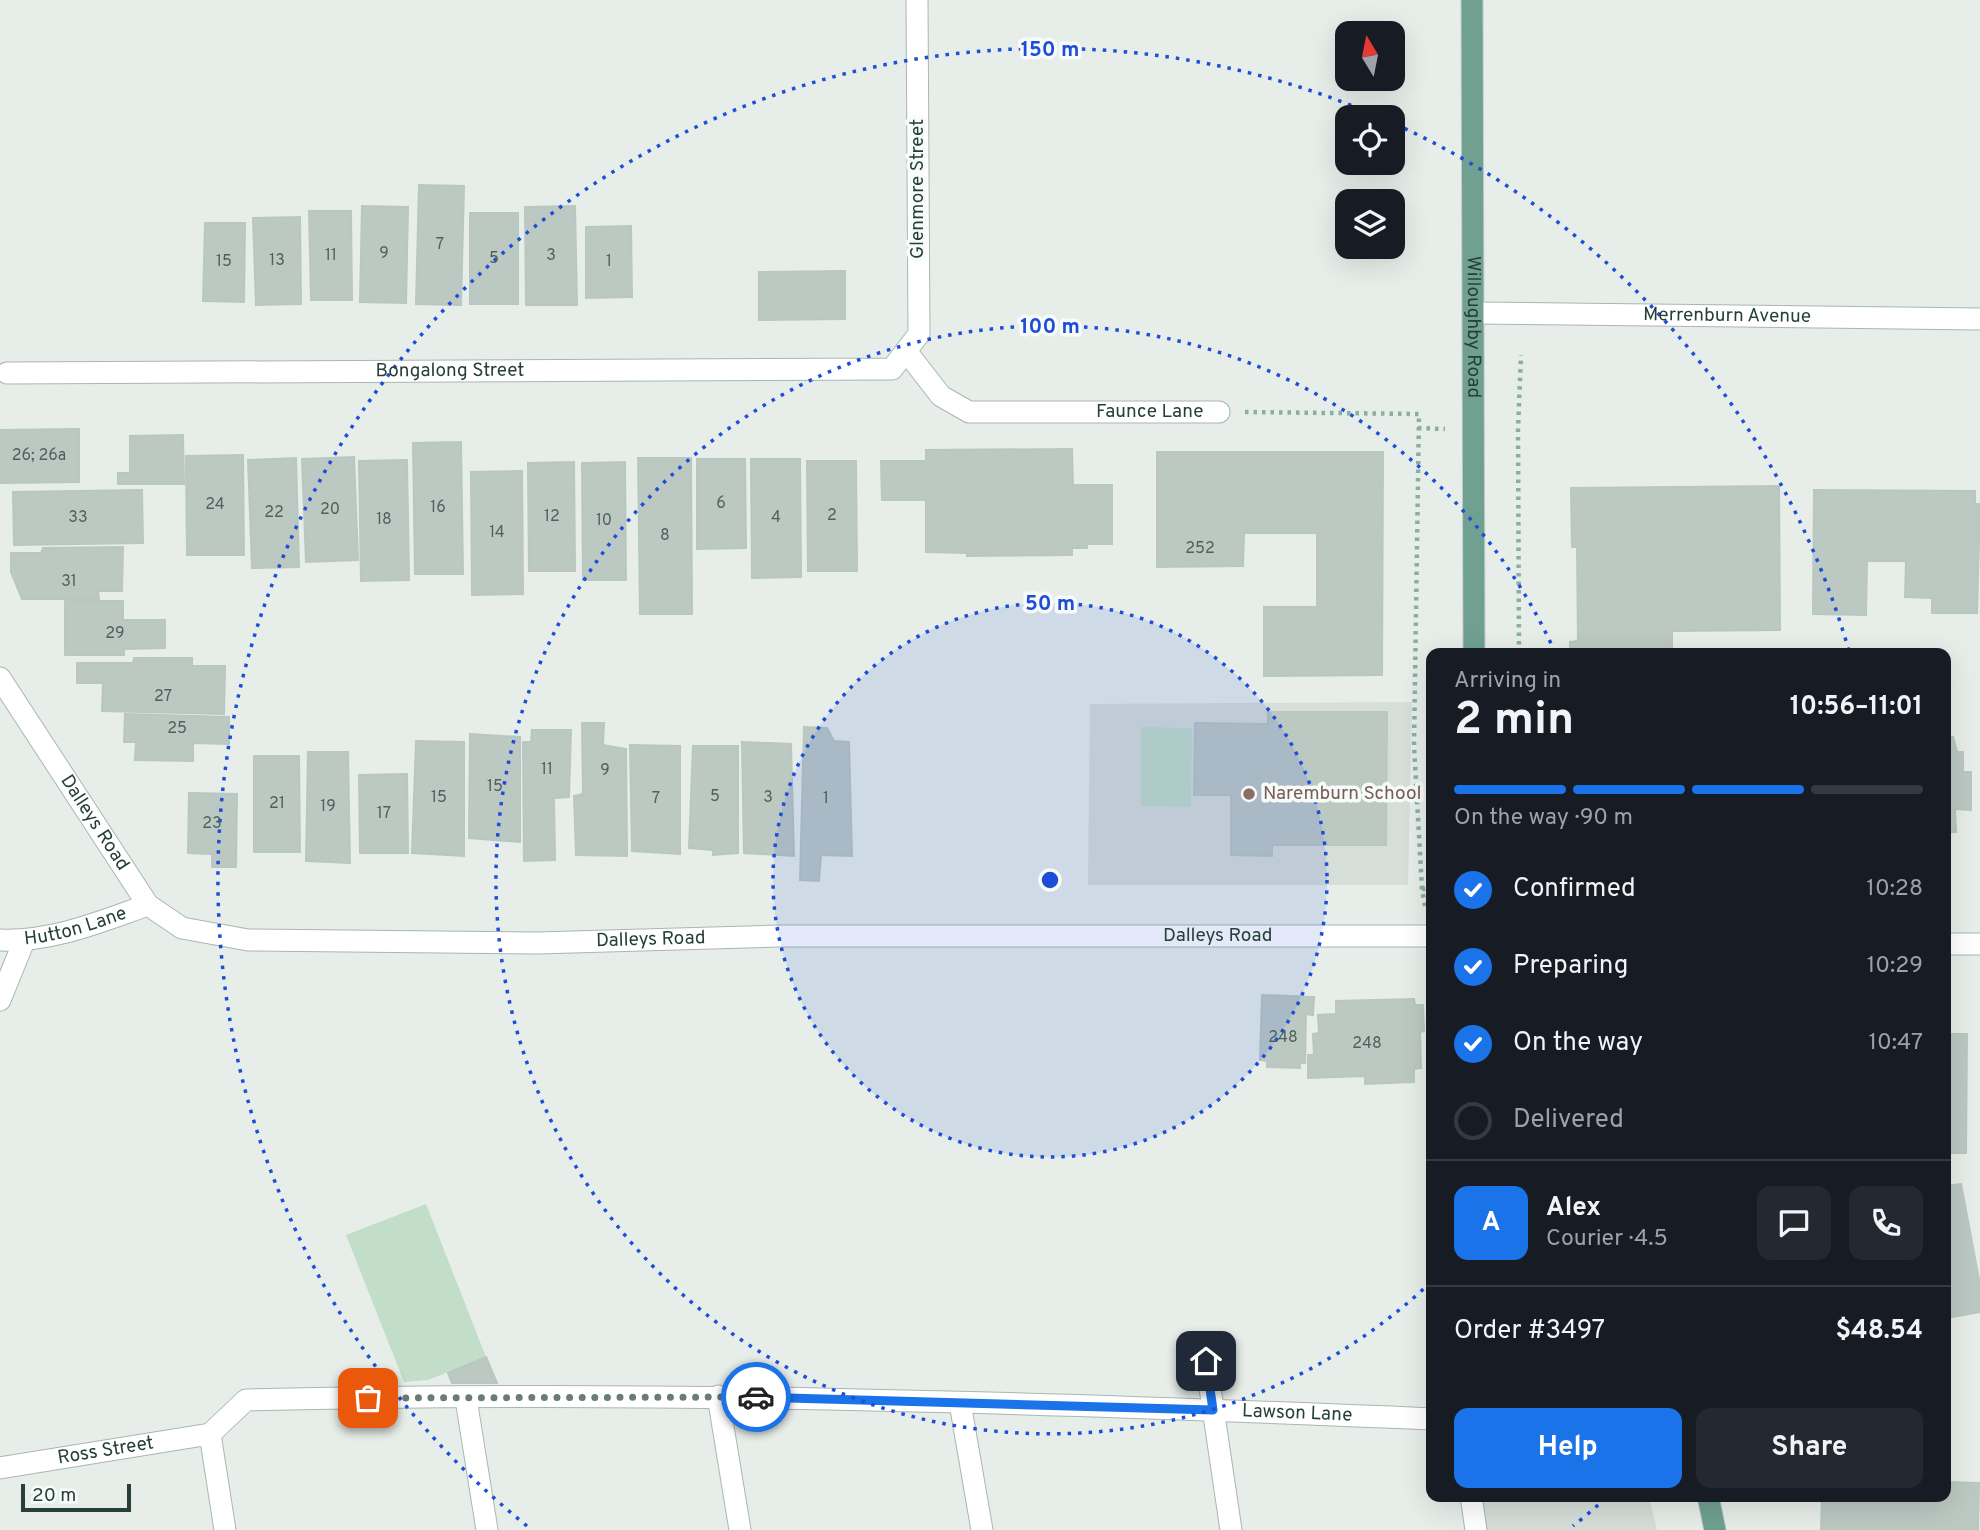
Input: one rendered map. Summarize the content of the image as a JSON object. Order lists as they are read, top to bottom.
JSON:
{
  "streets": {
    "main road": ["Willoughby Road"],
    "street": [
      "Glenmore Street",
      "Merrenburn Avenue",
      "Bongalong Street",
      "Faunce Lane",
      "Dalleys Road",
      "Hutton Lane",
      "Lawson Lane",
      "Ross Street"
    ]
  },
  "crossings": [
    ["Glenmore Street", "Bongalong Street"],
    ["Glenmore Street", "Faunce Lane"],
    ["Merrenburn Avenue", "Willoughby Road"],
    ["Dalleys Road", "Hutton Lane"],
    ["Lawson Lane", "Ross Street"]
  ],
  "places": ["Naremburn School"],
  "house_numbers": [
    "7",
    "9",
    "11",
    "3",
    "5",
    "13",
    "15",
    "1",
    "26; 26a",
    "6",
    "24",
    "16",
    "20",
    "22",
    "2",
    "12",
    "33",
    "4",
    "18",
    "10",
    "14",
    "8",
    "252",
    "31",
    "29",
    "27",
    "25",
    "11",
    "9",
    "15",
    "5",
    "15",
    "3",
    "7",
    "1",
    "21",
    "19",
    "17",
    "23",
    "248",
    "248"
  ],
  "scale_bar": "20 m",
  "north": "top",
  "page": {
    "heading": ["2 min", "Arriving in", "10:56–11:01"],
    "panel": [
      "Alex",
      "Courier · 4.5",
      "Order #3497",
      "$48.54"
    ],
    "bar": "On the way · 90 m",
    "list": [
      ["Confirmed", "10:28"],
      ["Preparing", "10:29"],
      ["On the way", "10:47"],
      "Delivered"
    ],
    "round": "A",
    "buttons": ["Help", "Share"],
    "scale": "20 m"
  },
  "rings": ["150 m", "100 m", "50 m"]
}
